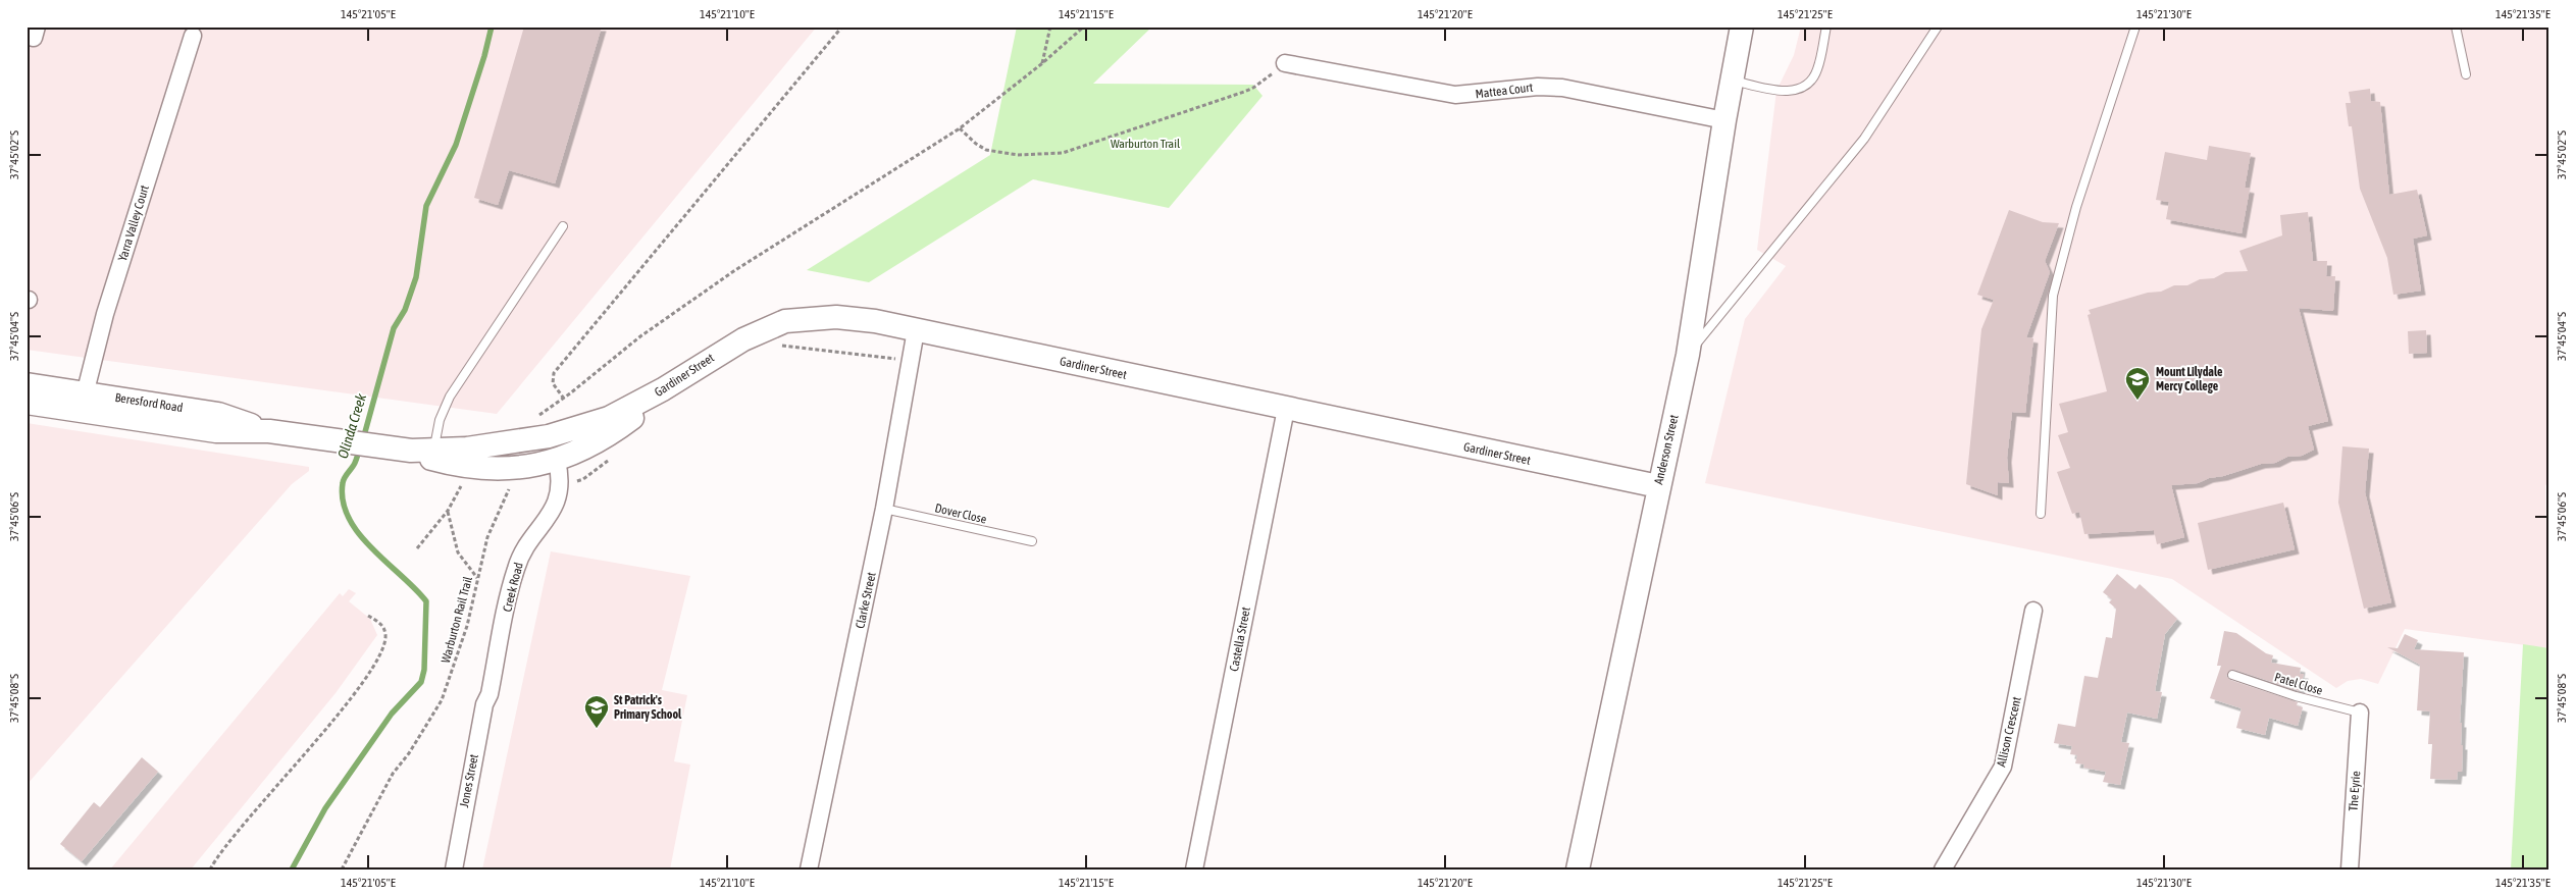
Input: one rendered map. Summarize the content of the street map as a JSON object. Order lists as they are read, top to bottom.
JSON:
{
  "streets": {
    "main road": ["Gardiner Street", "Beresford Road", "Anderson Street"],
    "street": [
      "Mattea Court",
      "Yarra Valley Court",
      "Creek Road",
      "Clarke Street",
      "Castella Street",
      "Allison Crescent",
      "Jones Street",
      "The Eyrie"
    ],
    "lane": ["Dover Close", "Patel Close"],
    "path": ["Warburton Rail Trail"]
  },
  "crossings": [
    ["Mattea Court", "Anderson Street"],
    ["Yarra Valley Court", "Beresford Road"],
    ["Gardiner Street", "Beresford Road"],
    ["Gardiner Street", "Anderson Street"],
    ["Gardiner Street", "Clarke Street"],
    ["Gardiner Street", "Castella Street"],
    ["Beresford Road", "Creek Road"],
    ["Beresford Road", "Warburton Rail Trail"],
    ["Dover Close", "Clarke Street"],
    ["Creek Road", "Jones Street"],
    ["Patel Close", "The Eyrie"]
  ],
  "water": ["Olinda Creek"],
  "parks": ["Warburton Trail"],
  "places": {
    "school or university": ["Mount Lilydale Mercy College", "St Patrick's Primary School"]
  },
  "coordinates": [
    "145°21'05\"E",
    "145°21'10\"E",
    "145°21'15\"E",
    "145°21'20\"E",
    "145°21'25\"E",
    "145°21'30\"E",
    "145°21'35\"E",
    "37°45'02\"S",
    "37°45'04\"S",
    "37°45'06\"S",
    "37°45'08\"S"
  ]
}
